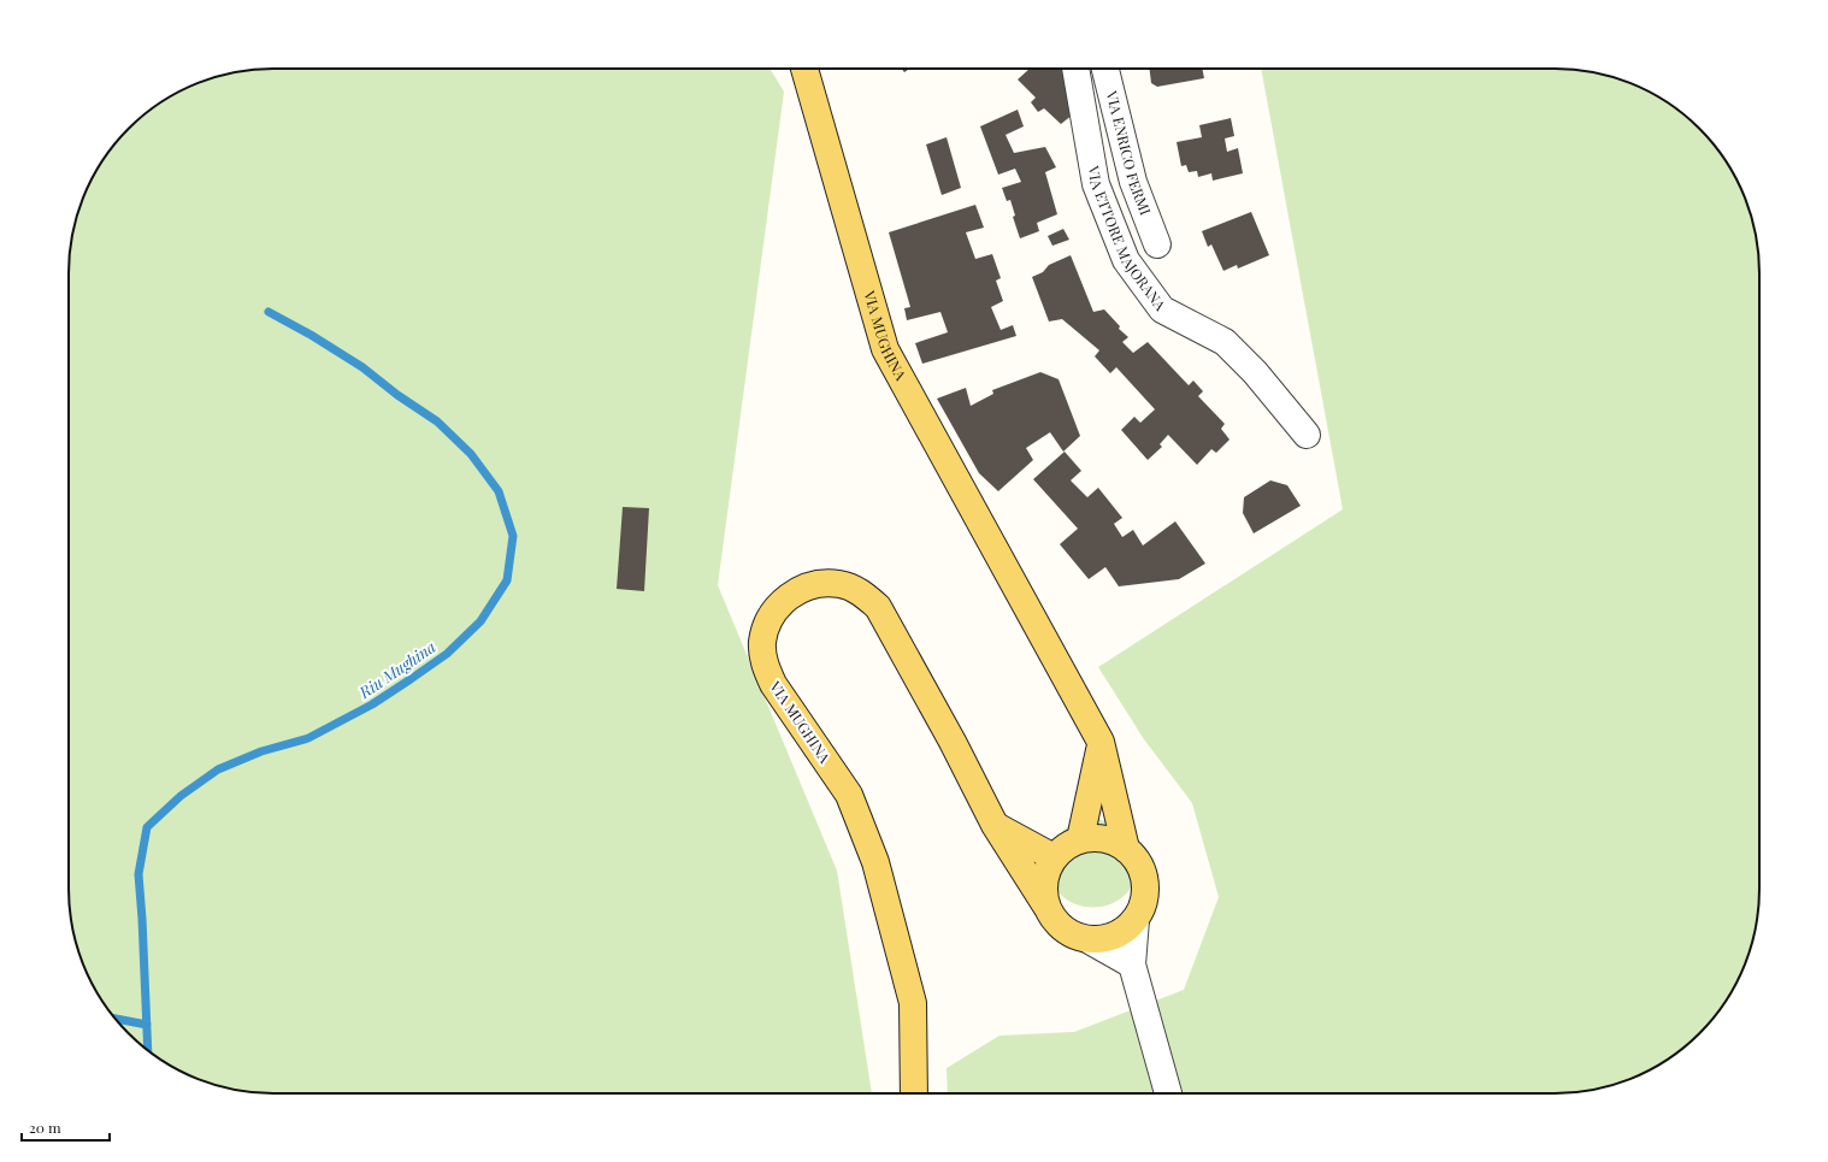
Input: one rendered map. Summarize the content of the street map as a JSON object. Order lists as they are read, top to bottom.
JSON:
{
  "streets": {
    "main road": ["VIA MUGHINA"],
    "street": ["VIA ENRICO FERMI", "VIA ETTORE MAJORANA"]
  },
  "water": ["Riu Mughina"],
  "scale_bar": "20 m"
}
